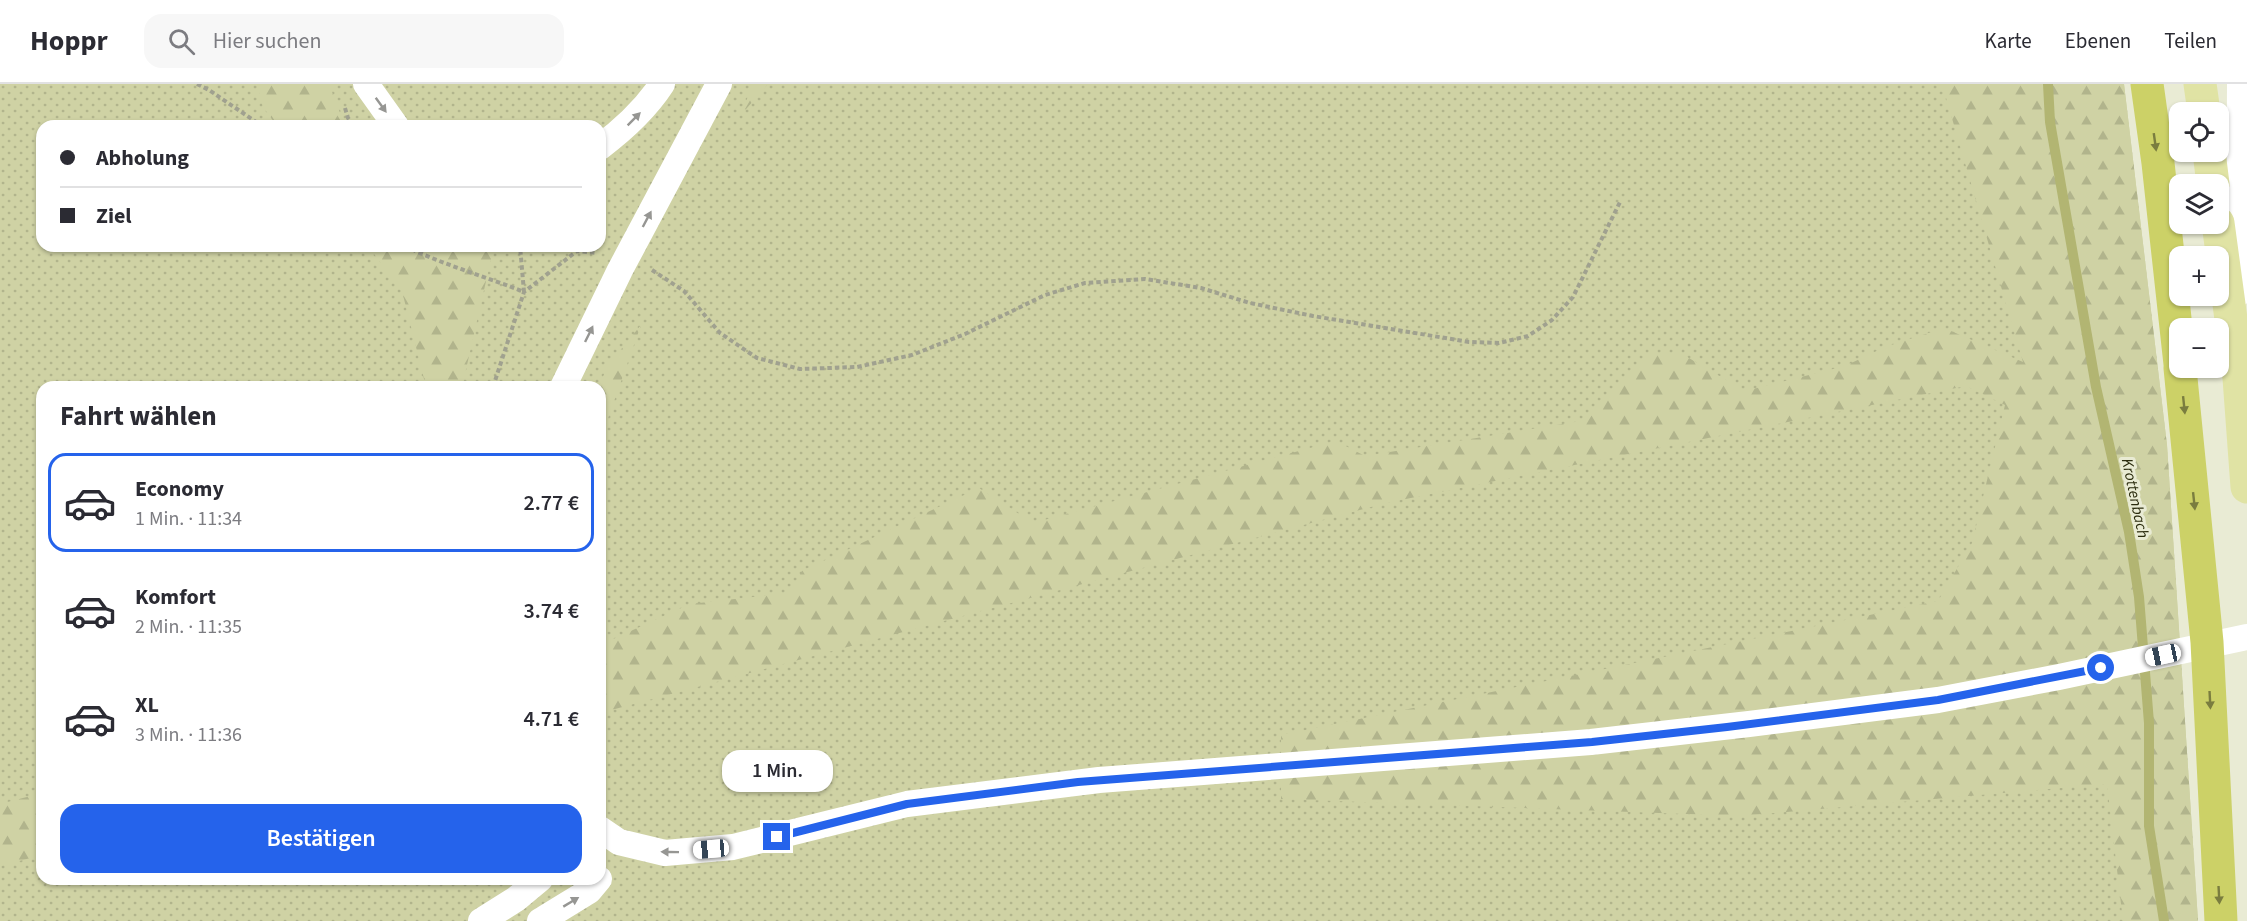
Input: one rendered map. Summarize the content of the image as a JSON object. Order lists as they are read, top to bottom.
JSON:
{
  "water": ["Krottenbach"],
  "page": {
    "header": "Hoppr",
    "search": "Hier suchen",
    "nav": ["Karte", "Ebenen", "Teilen"],
    "map_buttons": ["+", "−"],
    "banner": ["Abholung", "Ziel"],
    "heading": "Fahrt wählen",
    "list": [
      {
        "name": "Economy",
        "note": "1 Min. · 11:34",
        "value": "2.77 €"
      },
      {
        "name": "Komfort",
        "note": "2 Min. · 11:35",
        "value": "3.74 €"
      },
      {
        "name": "XL",
        "note": "3 Min. · 11:36",
        "value": "4.71 €"
      }
    ],
    "bubble": "1 Min.",
    "buttons": "Bestätigen"
  }
}
